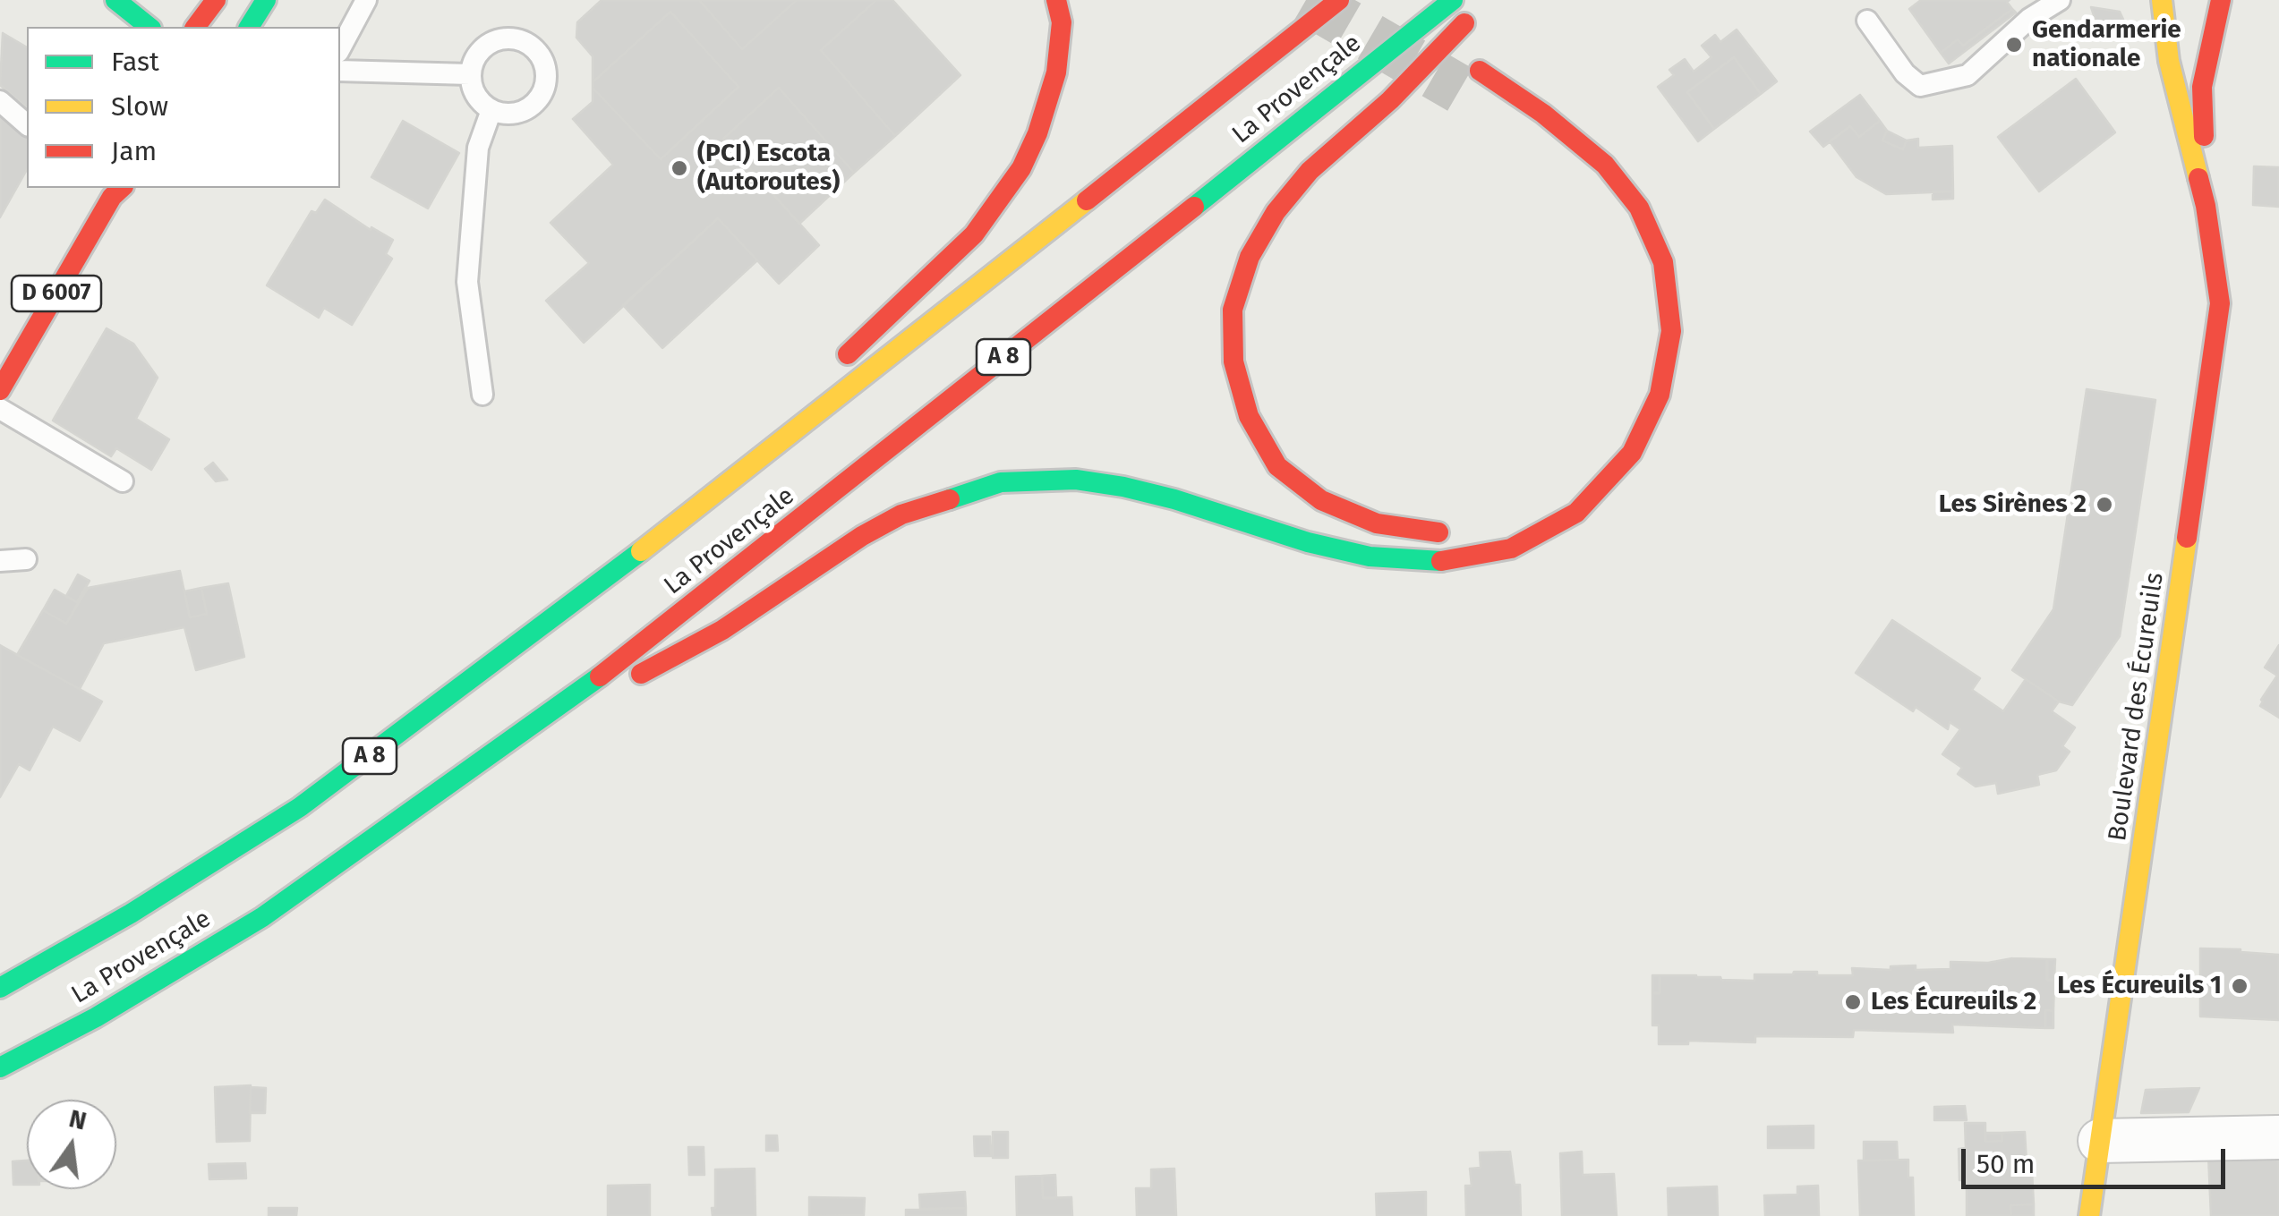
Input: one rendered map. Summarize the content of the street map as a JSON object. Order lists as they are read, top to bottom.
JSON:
{
  "streets": {
    "main road": [
      "La Provençale",
      "D 6007",
      "A 8",
      "Boulevard des Écureuils"
    ]
  },
  "places": [
    "Gendarmerie nationale",
    "(PCI) Escota (Autoroutes)",
    "Les Sirènes 2",
    "Les Écureuils 1",
    "Les Écureuils 2"
  ],
  "legend": ["Fast", "Slow", "Jam"],
  "scale_bar": "50 m",
  "north": "top"
}
